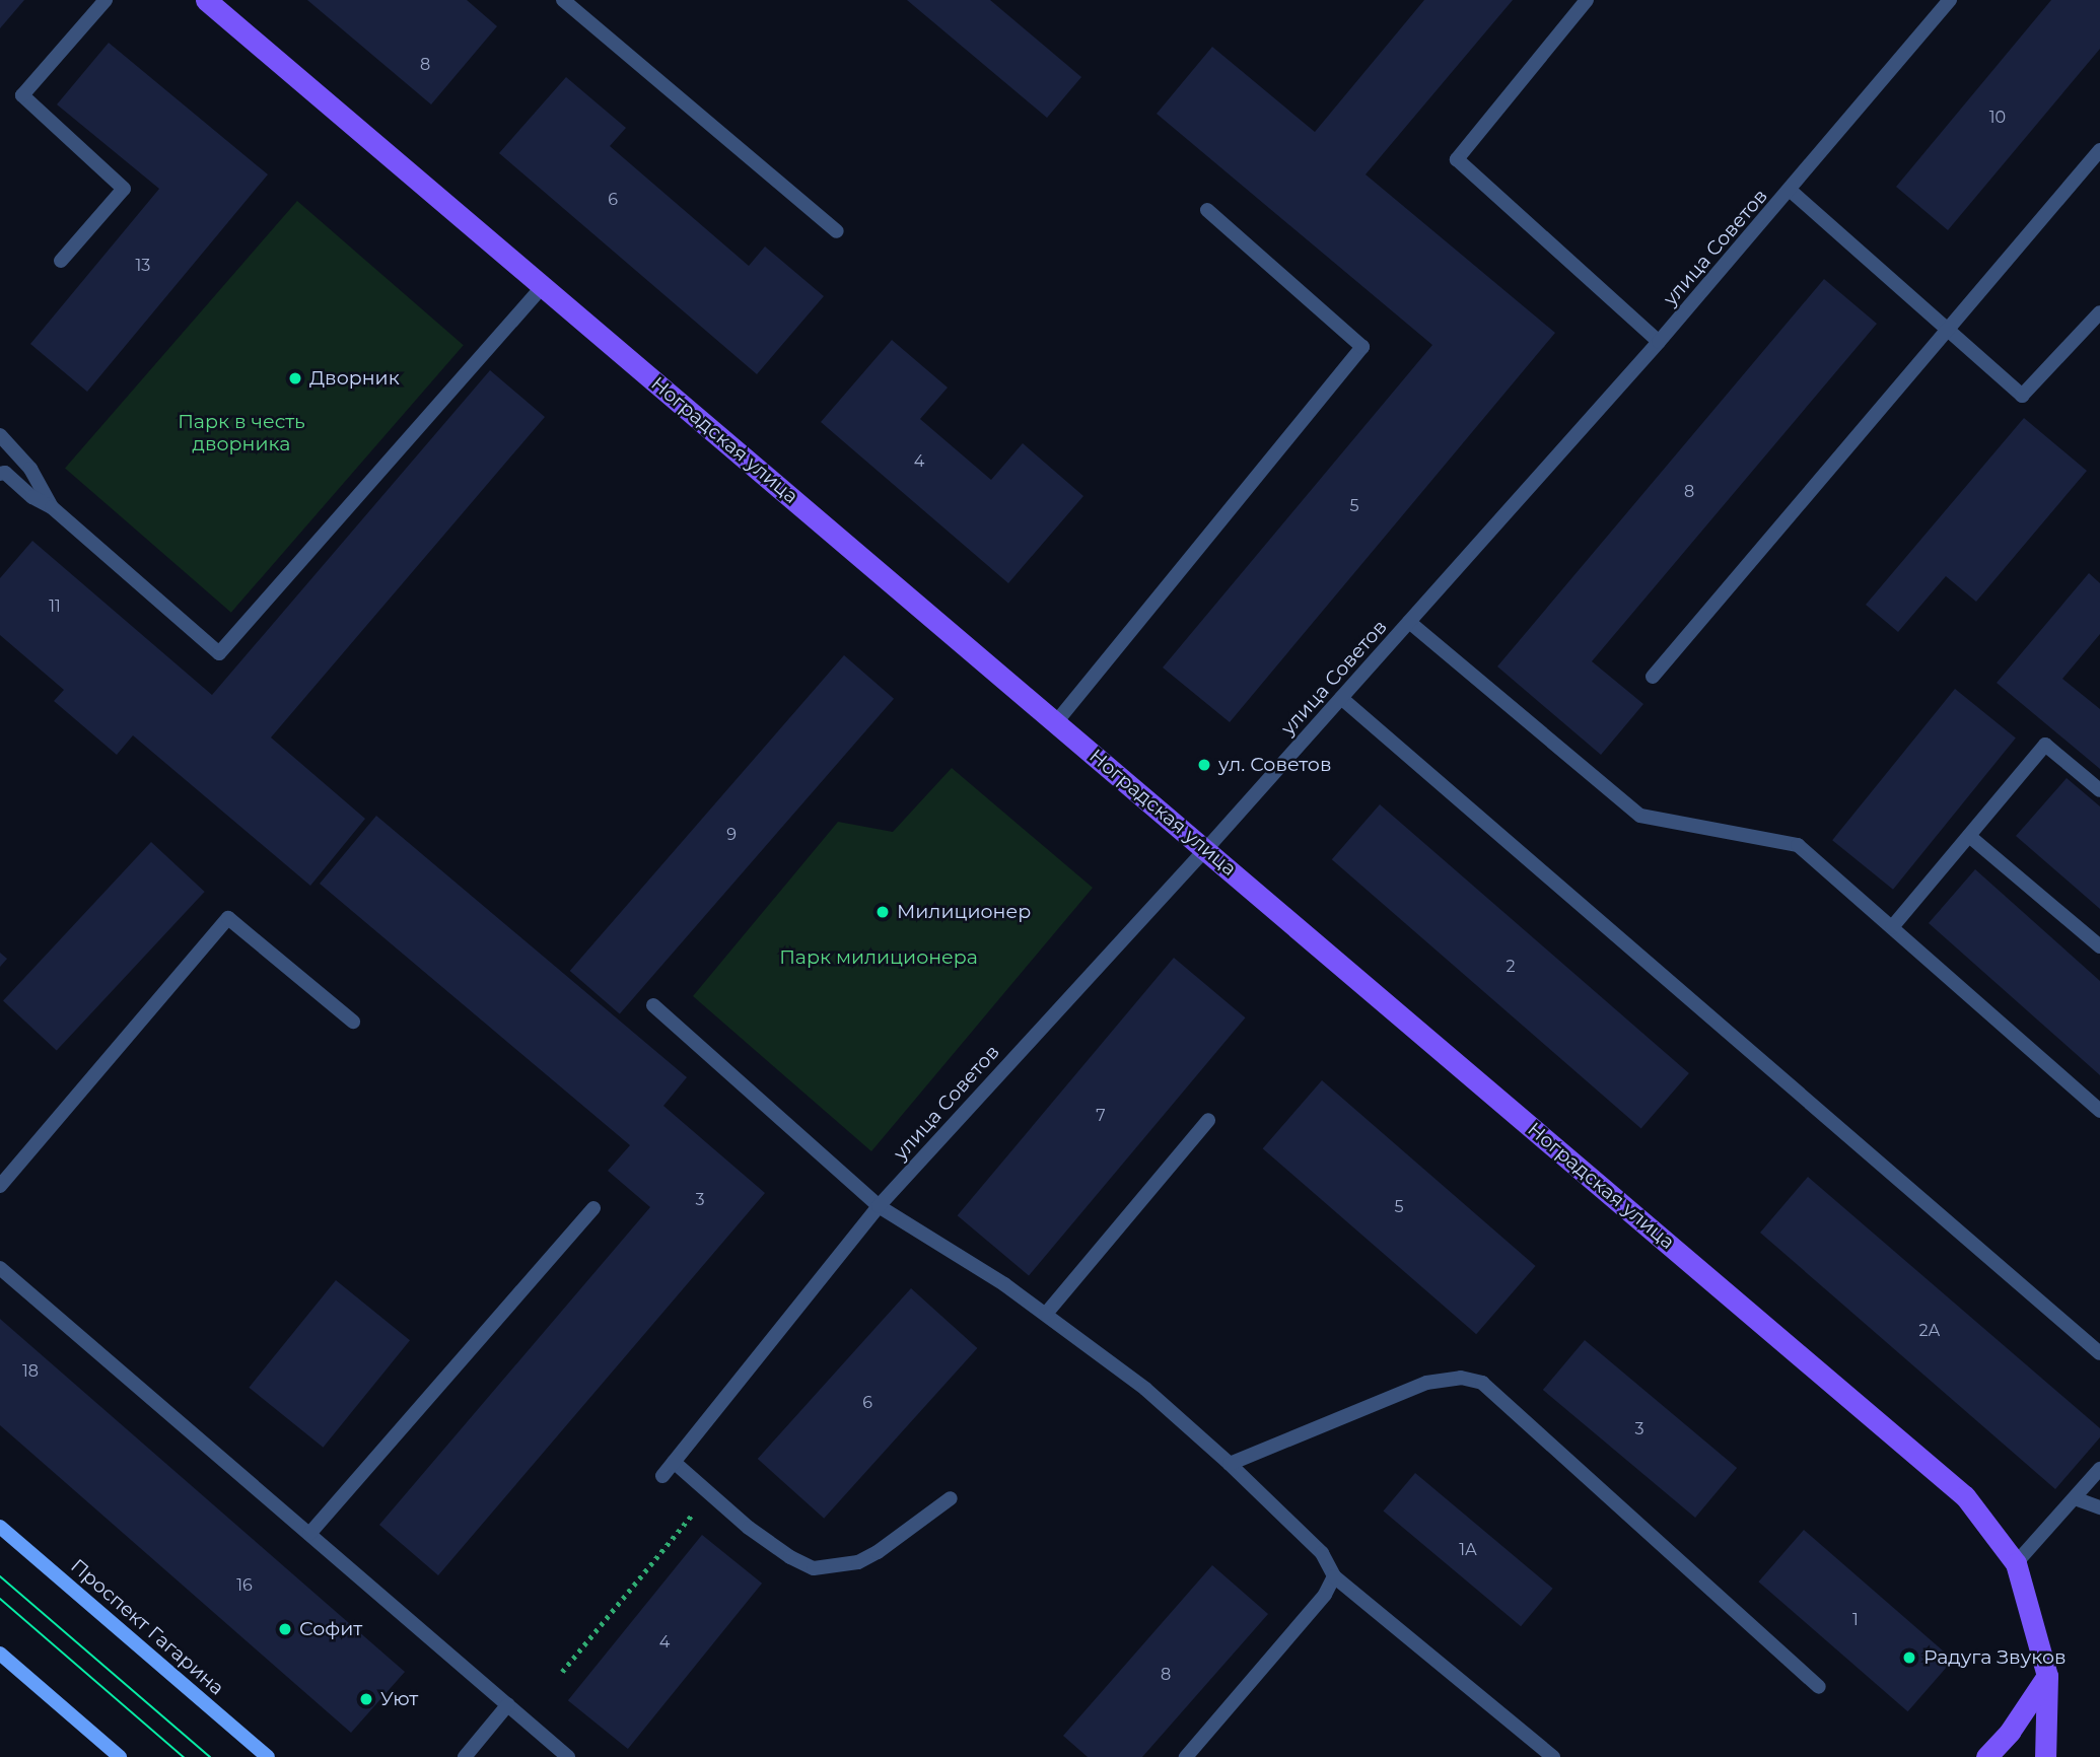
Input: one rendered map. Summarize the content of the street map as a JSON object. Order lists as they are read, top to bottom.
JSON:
{
  "streets": {
    "main road": ["Ноградская улица", "Проспект Гагарина"],
    "street": ["улица Советов"]
  },
  "crossings": [
    ["улица Советов", "Ноградская улица"]
  ],
  "parks": ["Парк в честь дворника", "Парк милиционера"],
  "places": [
    "Дворник",
    "ул. Советов",
    "Милиционер",
    "Софит",
    "Радуга Звуков",
    "Уют"
  ],
  "house_numbers": [
    "8",
    "10",
    "6",
    "13",
    "4",
    "8",
    "5",
    "11",
    "9",
    "2",
    "7",
    "3",
    "5",
    "2А",
    "18",
    "6",
    "3",
    "1А",
    "16",
    "1",
    "4",
    "8"
  ]
}
